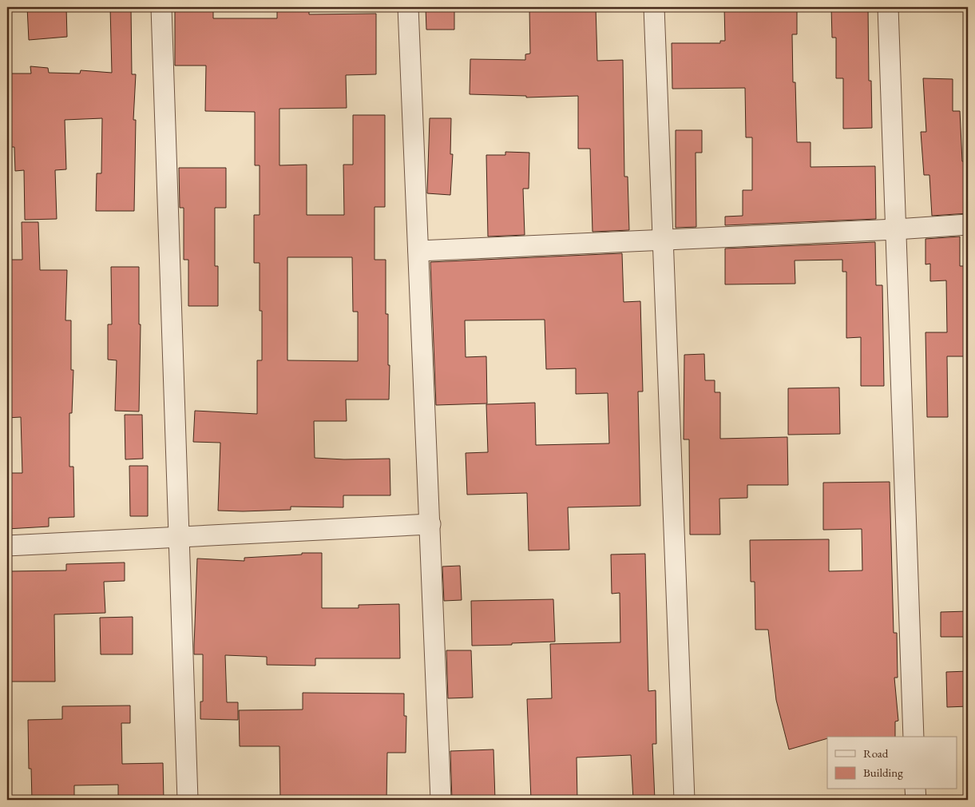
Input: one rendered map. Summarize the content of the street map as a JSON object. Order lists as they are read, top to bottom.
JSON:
{
  "legend": ["Road", "Building"]
}
